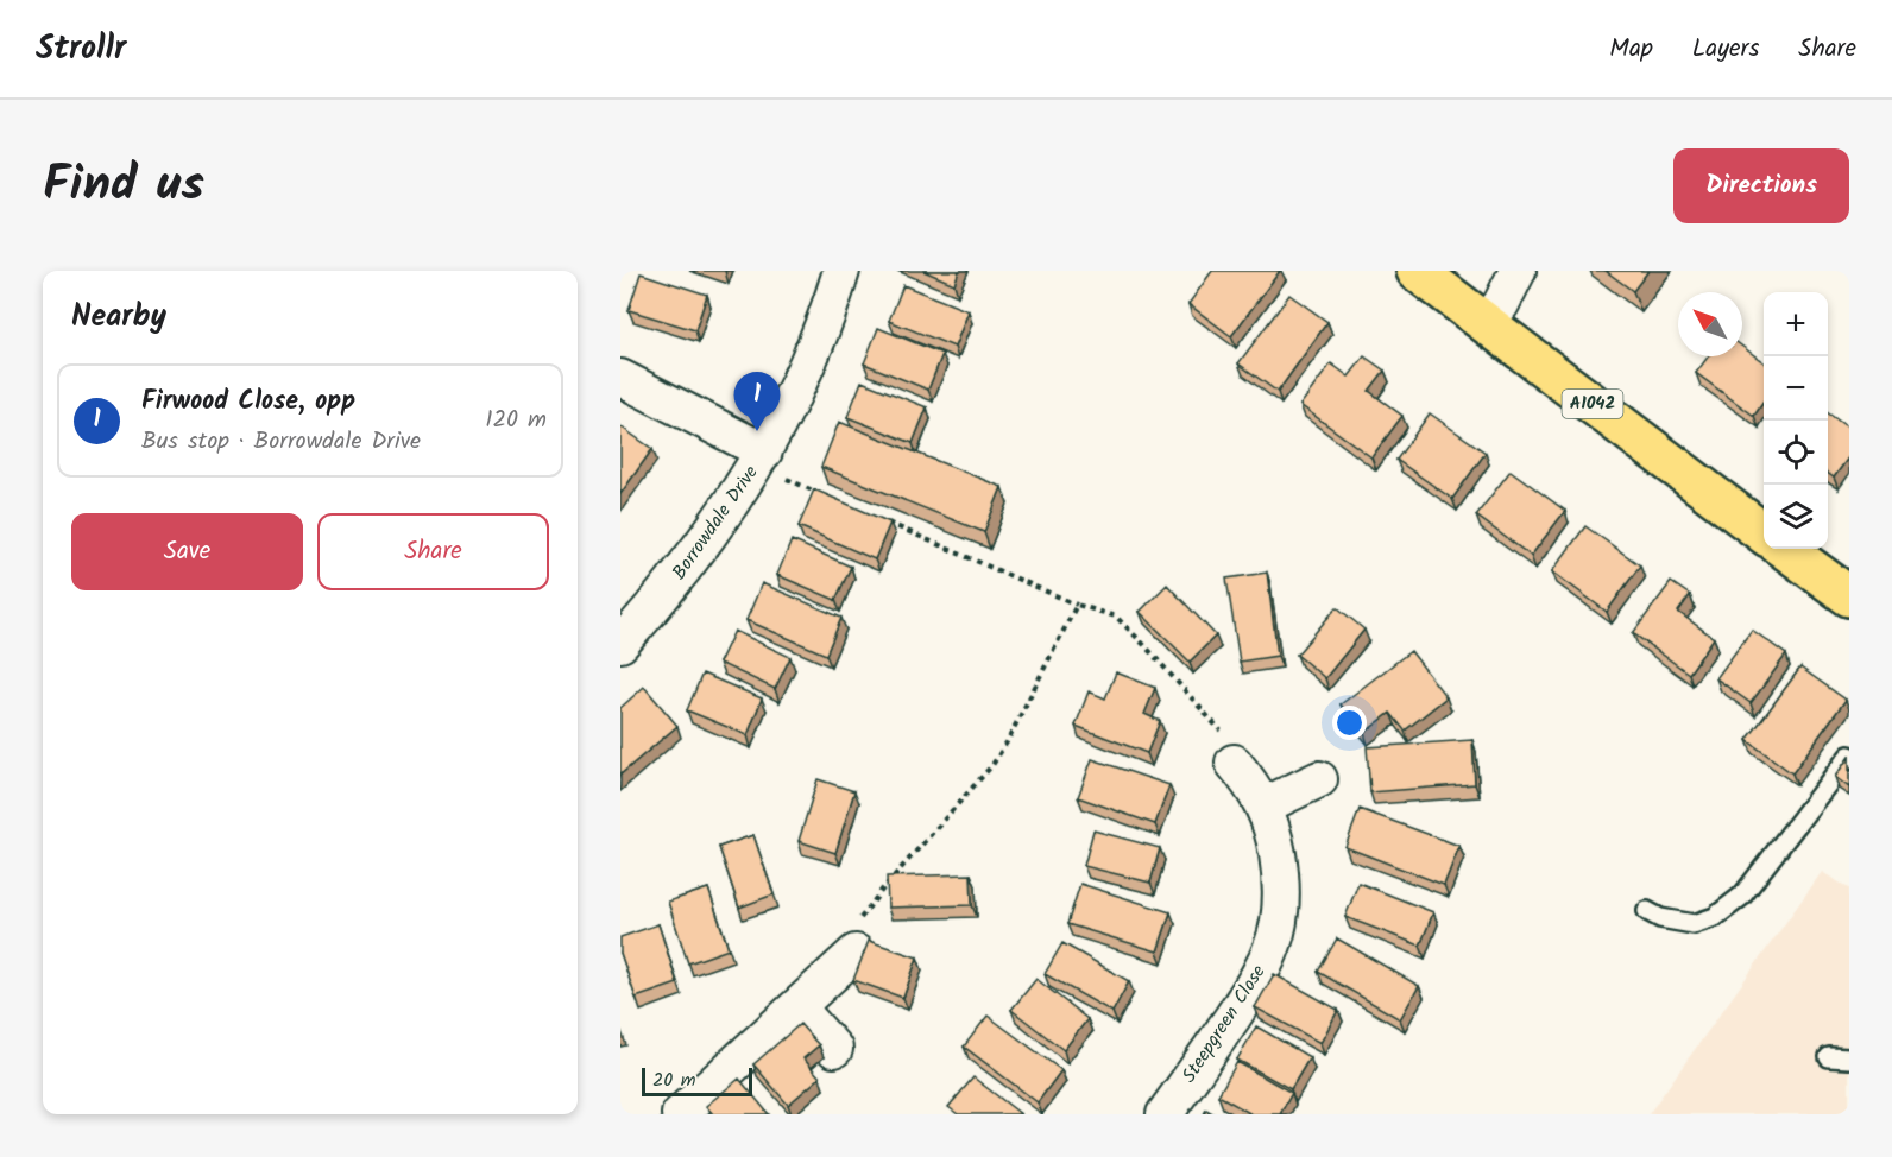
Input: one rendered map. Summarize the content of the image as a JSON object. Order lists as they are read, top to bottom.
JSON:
{
  "streets": {
    "highway": ["A1042"],
    "street": ["Borrowdale Drive", "Steepgreen Close"]
  },
  "scale_bar": "20 m",
  "north": "top left",
  "page": {
    "header": "Strollr",
    "nav": ["Map", "Layers", "Share"],
    "title": "Find us",
    "buttons": [
      "Directions",
      ["Save", "Share"]
    ],
    "heading": "Nearby",
    "map_buttons": ["+", "−"],
    "list": [
      {
        "mark": "1",
        "name": "Firwood Close, opp",
        "note": "Bus stop · Borrowdale Drive",
        "value": "120 m"
      }
    ],
    "pins": "1",
    "scale": "20 m"
  }
}
